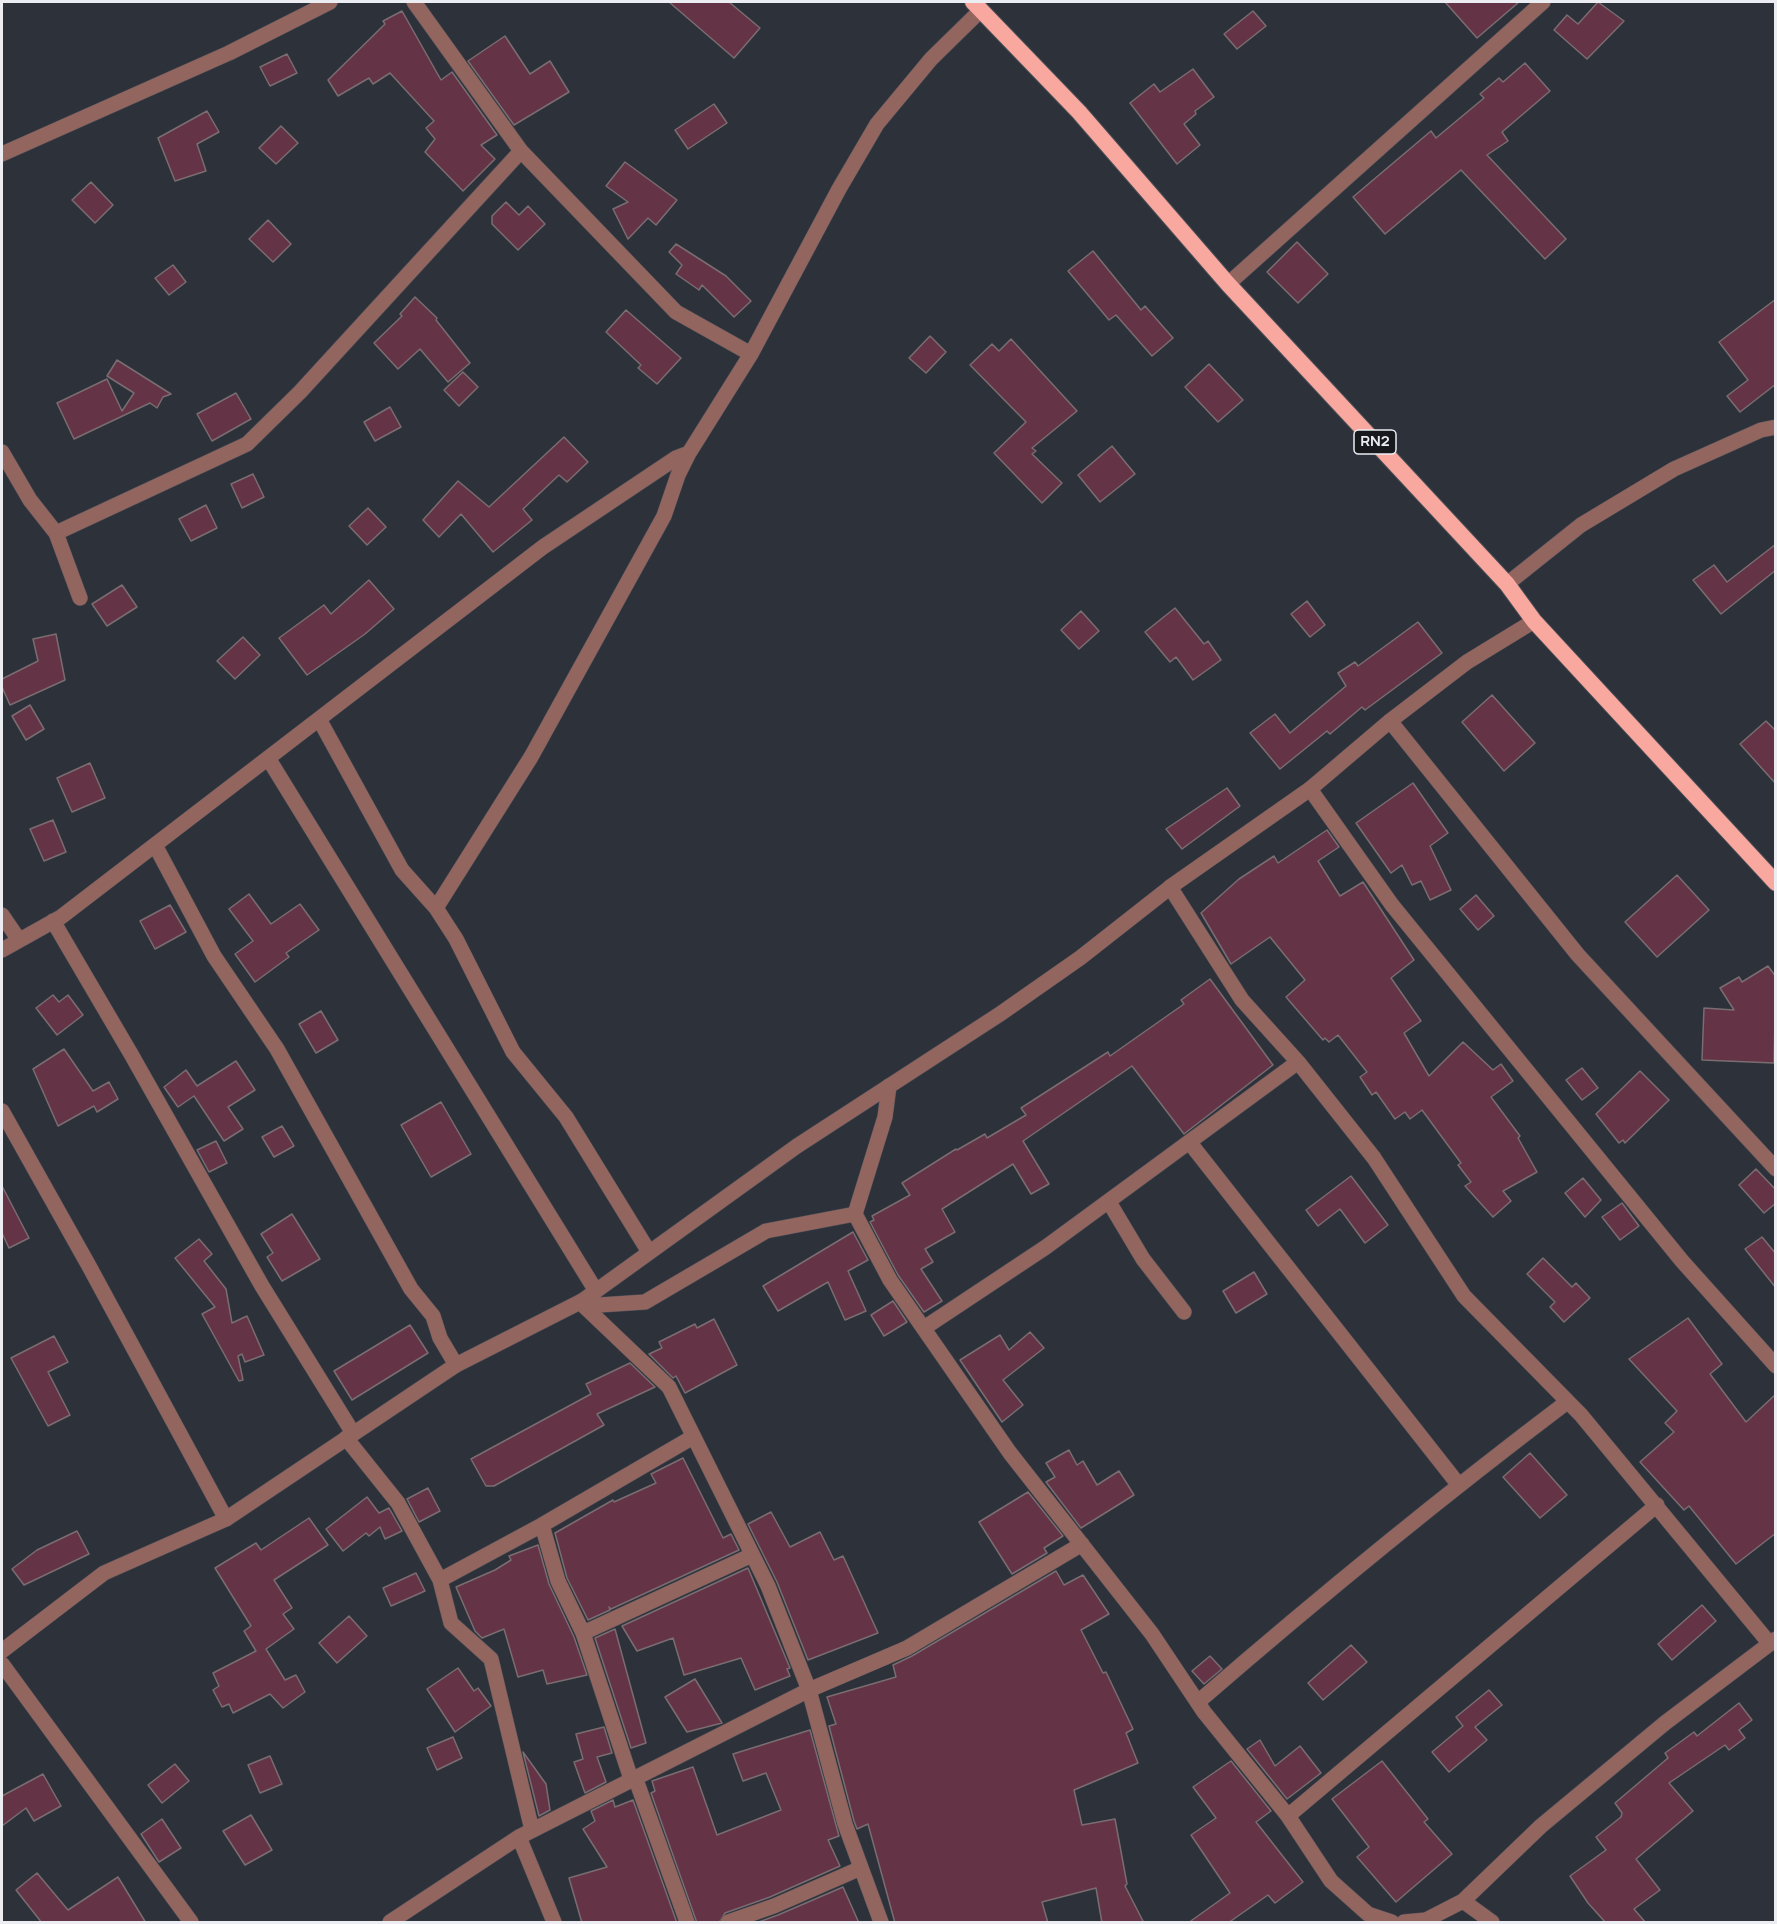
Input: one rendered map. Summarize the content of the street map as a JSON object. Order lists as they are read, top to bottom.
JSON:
{
  "streets": {
    "highway": ["RN2"]
  }
}
